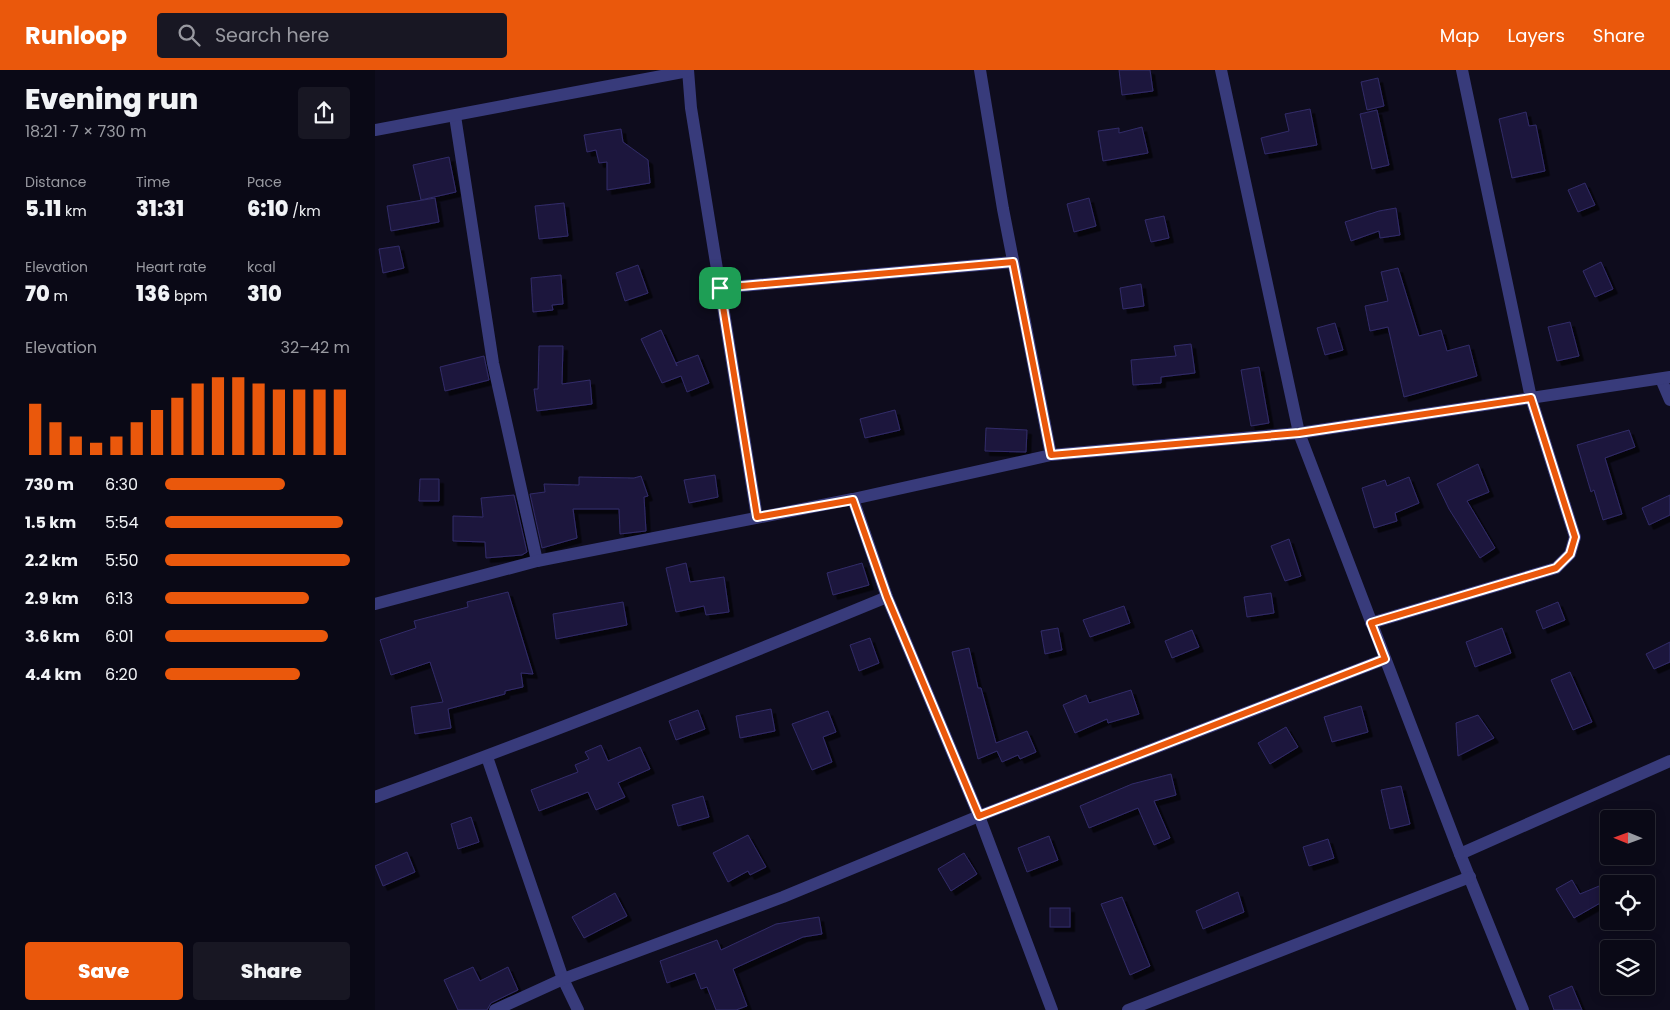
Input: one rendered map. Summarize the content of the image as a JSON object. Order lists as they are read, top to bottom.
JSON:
{
  "north": "left",
  "page": {
    "header": "Runloop",
    "search": "Search here",
    "nav": ["Map", "Layers", "Share"],
    "heading": ["Evening run", "18:21 · 7 × 730 m"],
    "stats": [
      ["Distance", "5.11 km"],
      ["Time", "31:31"],
      ["Pace", "6:10 /km"],
      ["Elevation", "70 m"],
      ["Heart rate", "136 bpm"],
      ["kcal", "310"]
    ],
    "chart": ["Elevation", "32–42 m"],
    "list": [
      {
        "name": "730 m",
        "note": "6:30"
      },
      {
        "name": "1.5 km",
        "note": "5:54"
      },
      {
        "name": "2.2 km",
        "note": "5:50"
      },
      {
        "name": "2.9 km",
        "note": "6:13"
      },
      {
        "name": "3.6 km",
        "note": "6:01"
      },
      {
        "name": "4.4 km",
        "note": "6:20"
      }
    ],
    "buttons": ["Save", "Share"]
  }
}
